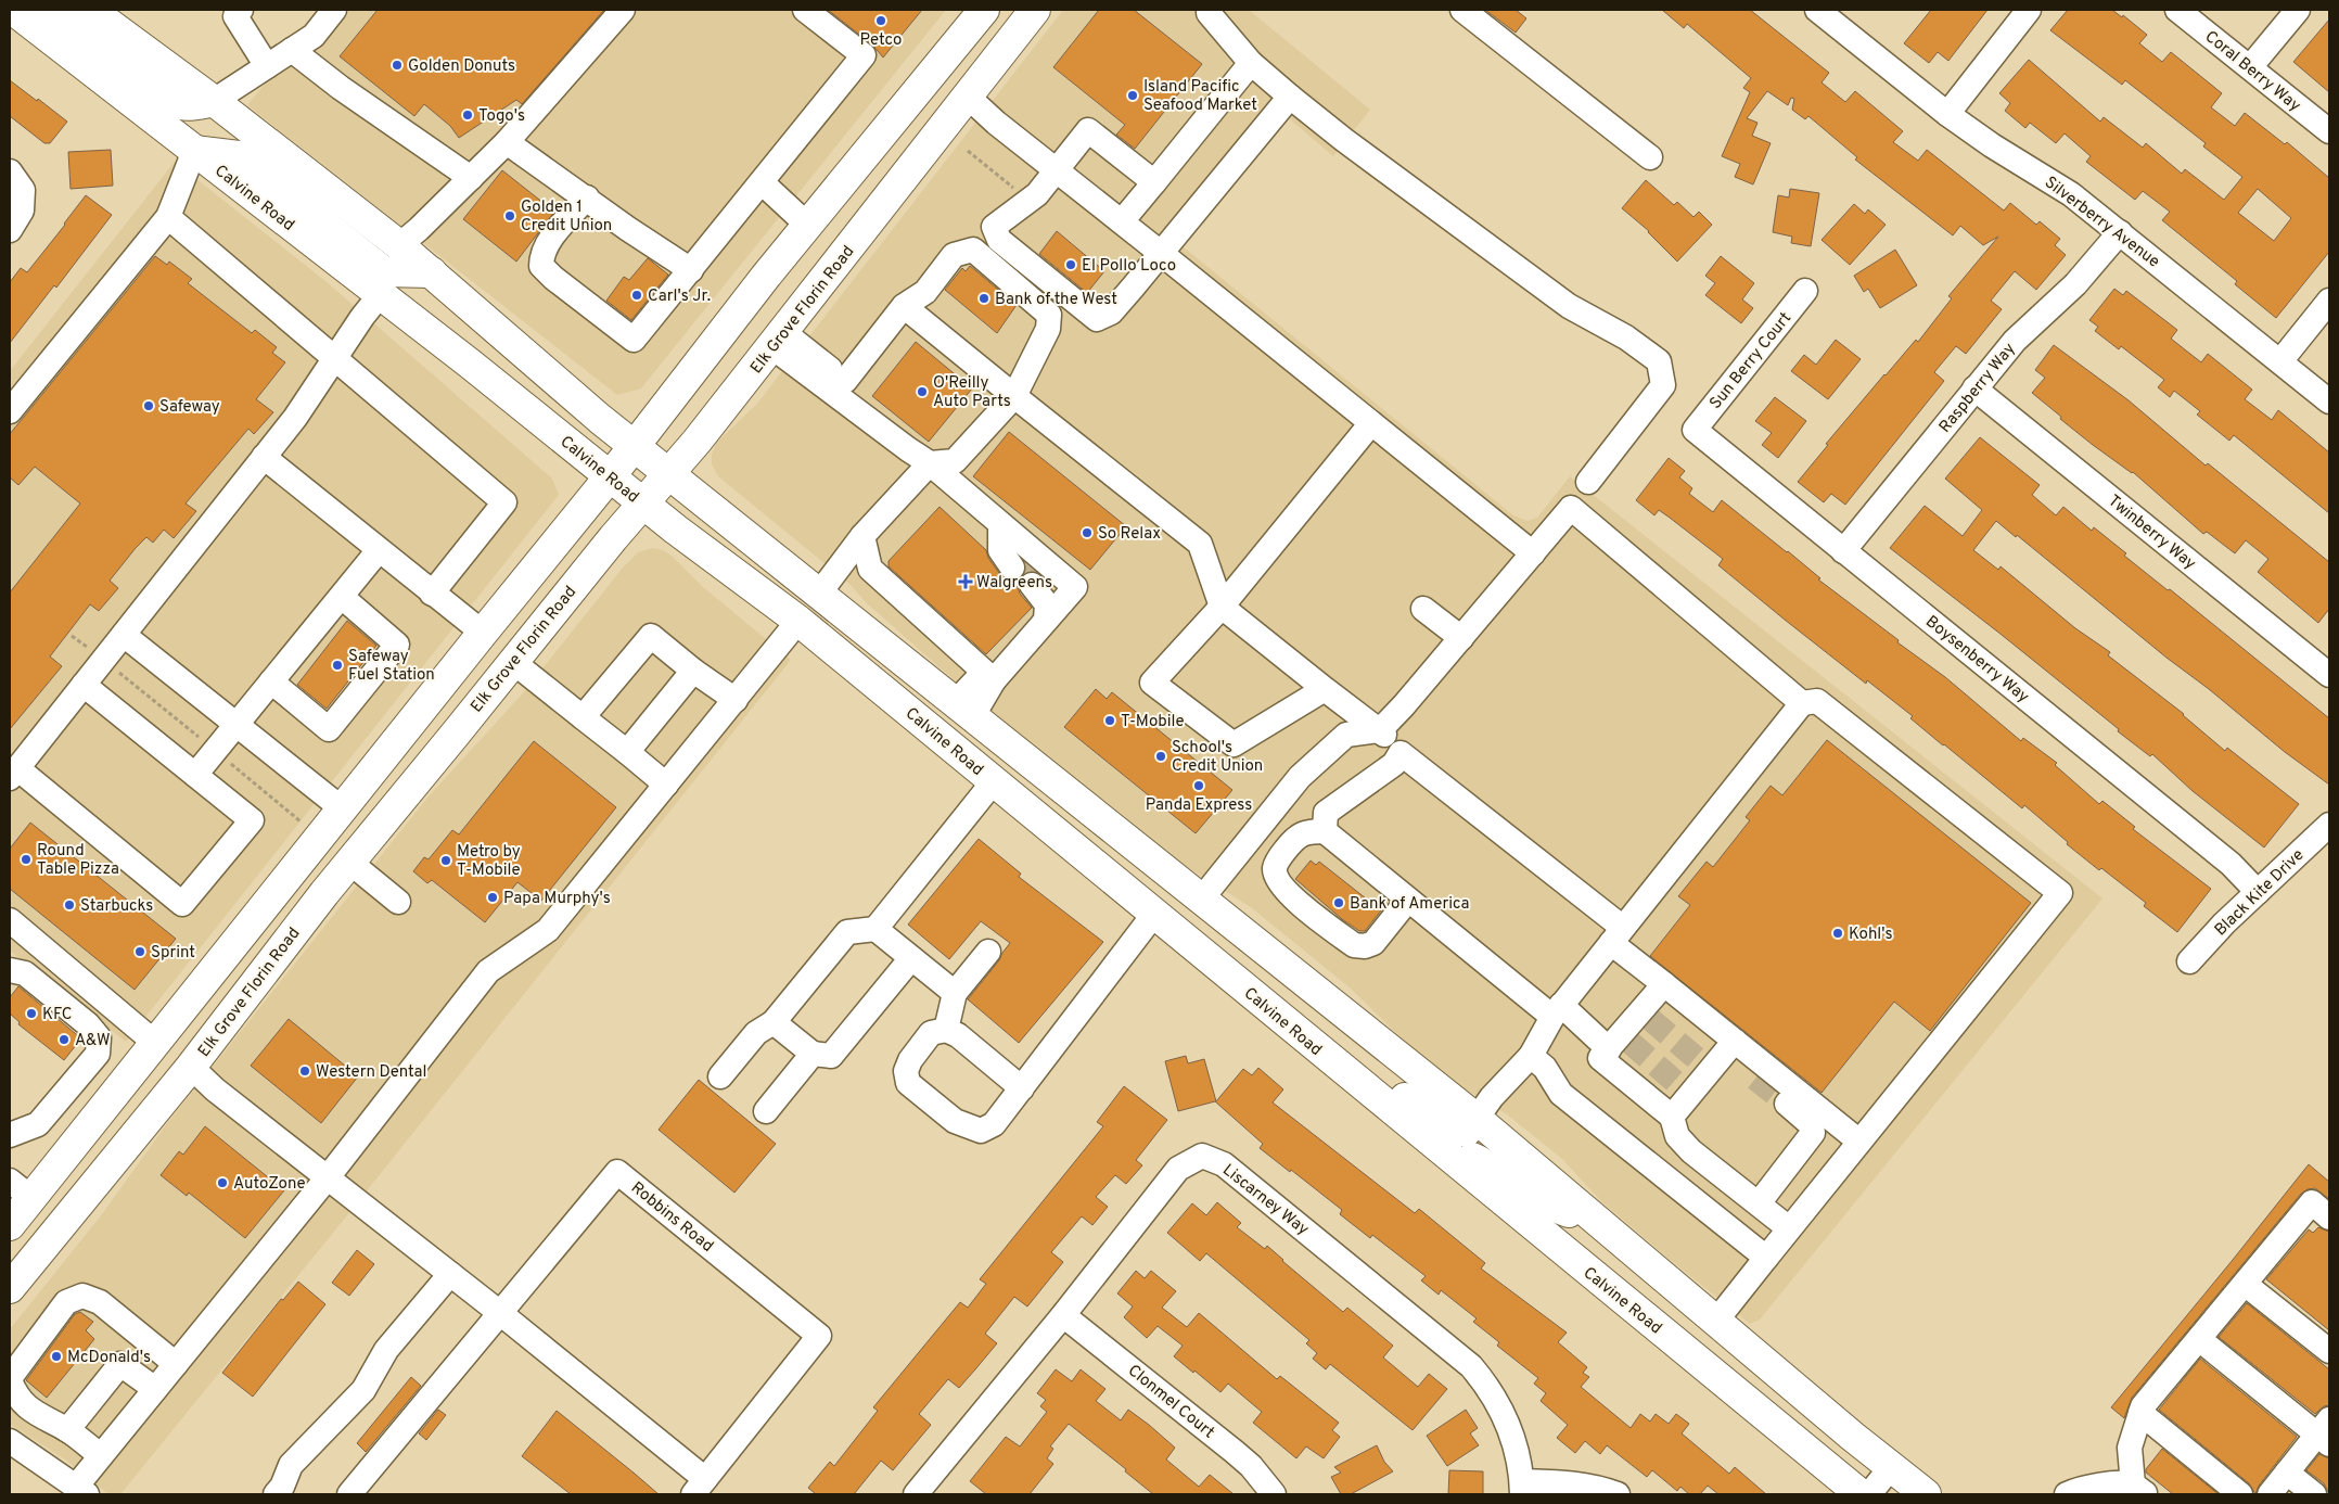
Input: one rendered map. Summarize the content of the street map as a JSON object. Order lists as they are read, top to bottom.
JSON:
{
  "streets": {
    "main road": ["Calvine Road", "Elk Grove Florin Road"],
    "street": [
      "Coral Berry Way",
      "Silverberry Avenue",
      "Sun Berry Court",
      "Raspberry Way",
      "Twinberry Way",
      "Boysenberry Way",
      "Black Kite Drive",
      "Liscarney Way",
      "Robbins Road",
      "Clonmel Court"
    ]
  },
  "crossings": [
    ["Calvine Road", "Elk Grove Florin Road"],
    ["Silverberry Avenue", "Raspberry Way"],
    ["Sun Berry Court", "Boysenberry Way"],
    ["Raspberry Way", "Twinberry Way"],
    ["Raspberry Way", "Boysenberry Way"],
    ["Boysenberry Way", "Black Kite Drive"],
    ["Liscarney Way", "Clonmel Court"]
  ],
  "places": {
    "other": [
      "Petco",
      "Golden Donuts",
      "Island Pacific Seafood Market",
      "Togo's",
      "Golden 1 Credit Union",
      "El Pollo Loco",
      "Carl's Jr.",
      "Bank of the West",
      "O'Reilly Auto Parts",
      "Safeway",
      "So Relax",
      "Safeway Fuel Station",
      "T-Mobile",
      "School's Credit Union",
      "Panda Express",
      "Round Table Pizza",
      "Metro by T-Mobile",
      "Papa Murphy's",
      "Bank of America",
      "Starbucks",
      "Kohl's",
      "Sprint",
      "KFC",
      "A&W",
      "Western Dental",
      "AutoZone",
      "McDonald's"
    ],
    "health": ["Walgreens"]
  }
}
